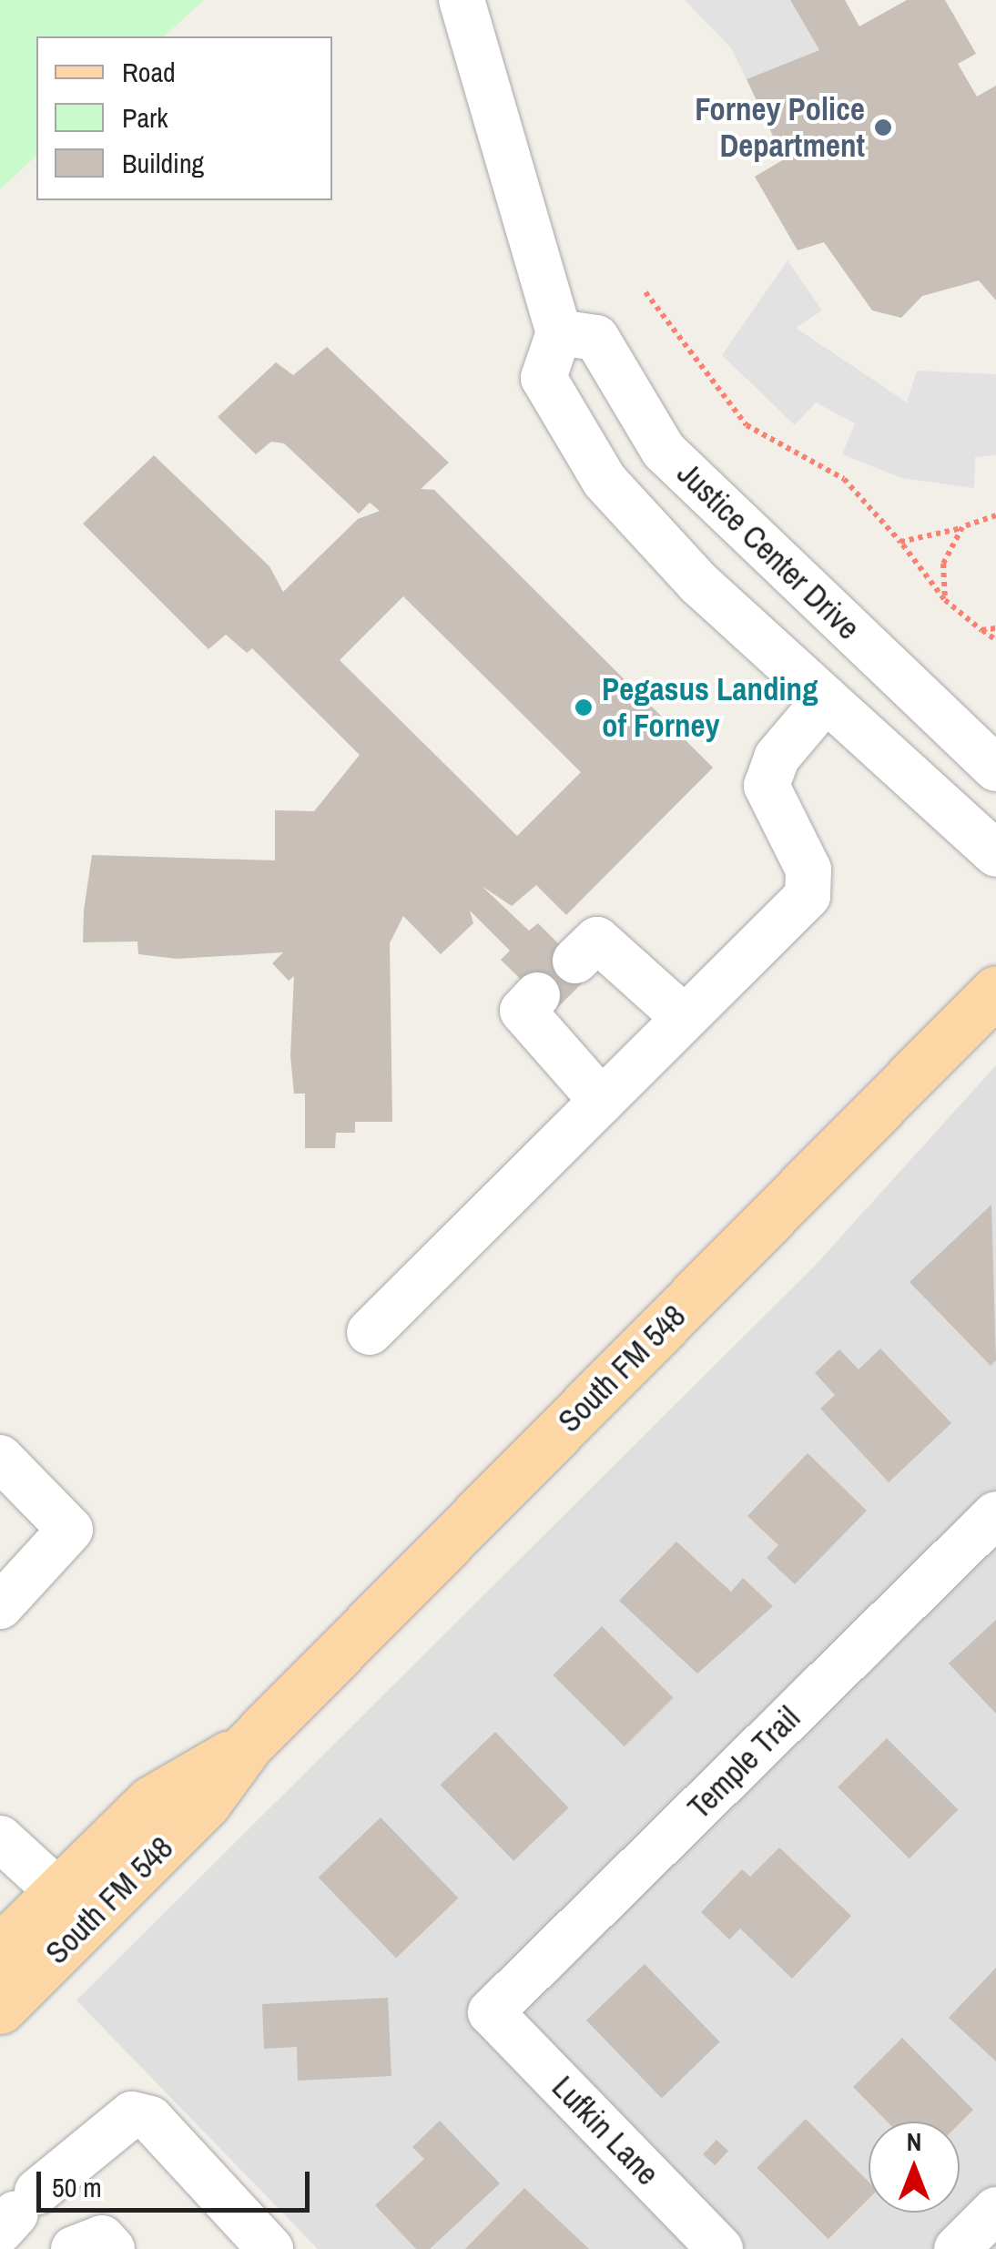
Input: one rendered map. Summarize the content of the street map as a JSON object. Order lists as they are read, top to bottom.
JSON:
{
  "streets": {
    "main road": ["South FM 548"],
    "street": ["Justice Center Drive", "Temple Trail", "Lufkin Lane"]
  },
  "crossings": [
    ["Temple Trail", "Lufkin Lane"]
  ],
  "places": ["Forney Police Department", "Pegasus Landing of Forney"],
  "legend": ["Road", "Park", "Building"],
  "scale_bar": "50 m",
  "north": "top"
}
